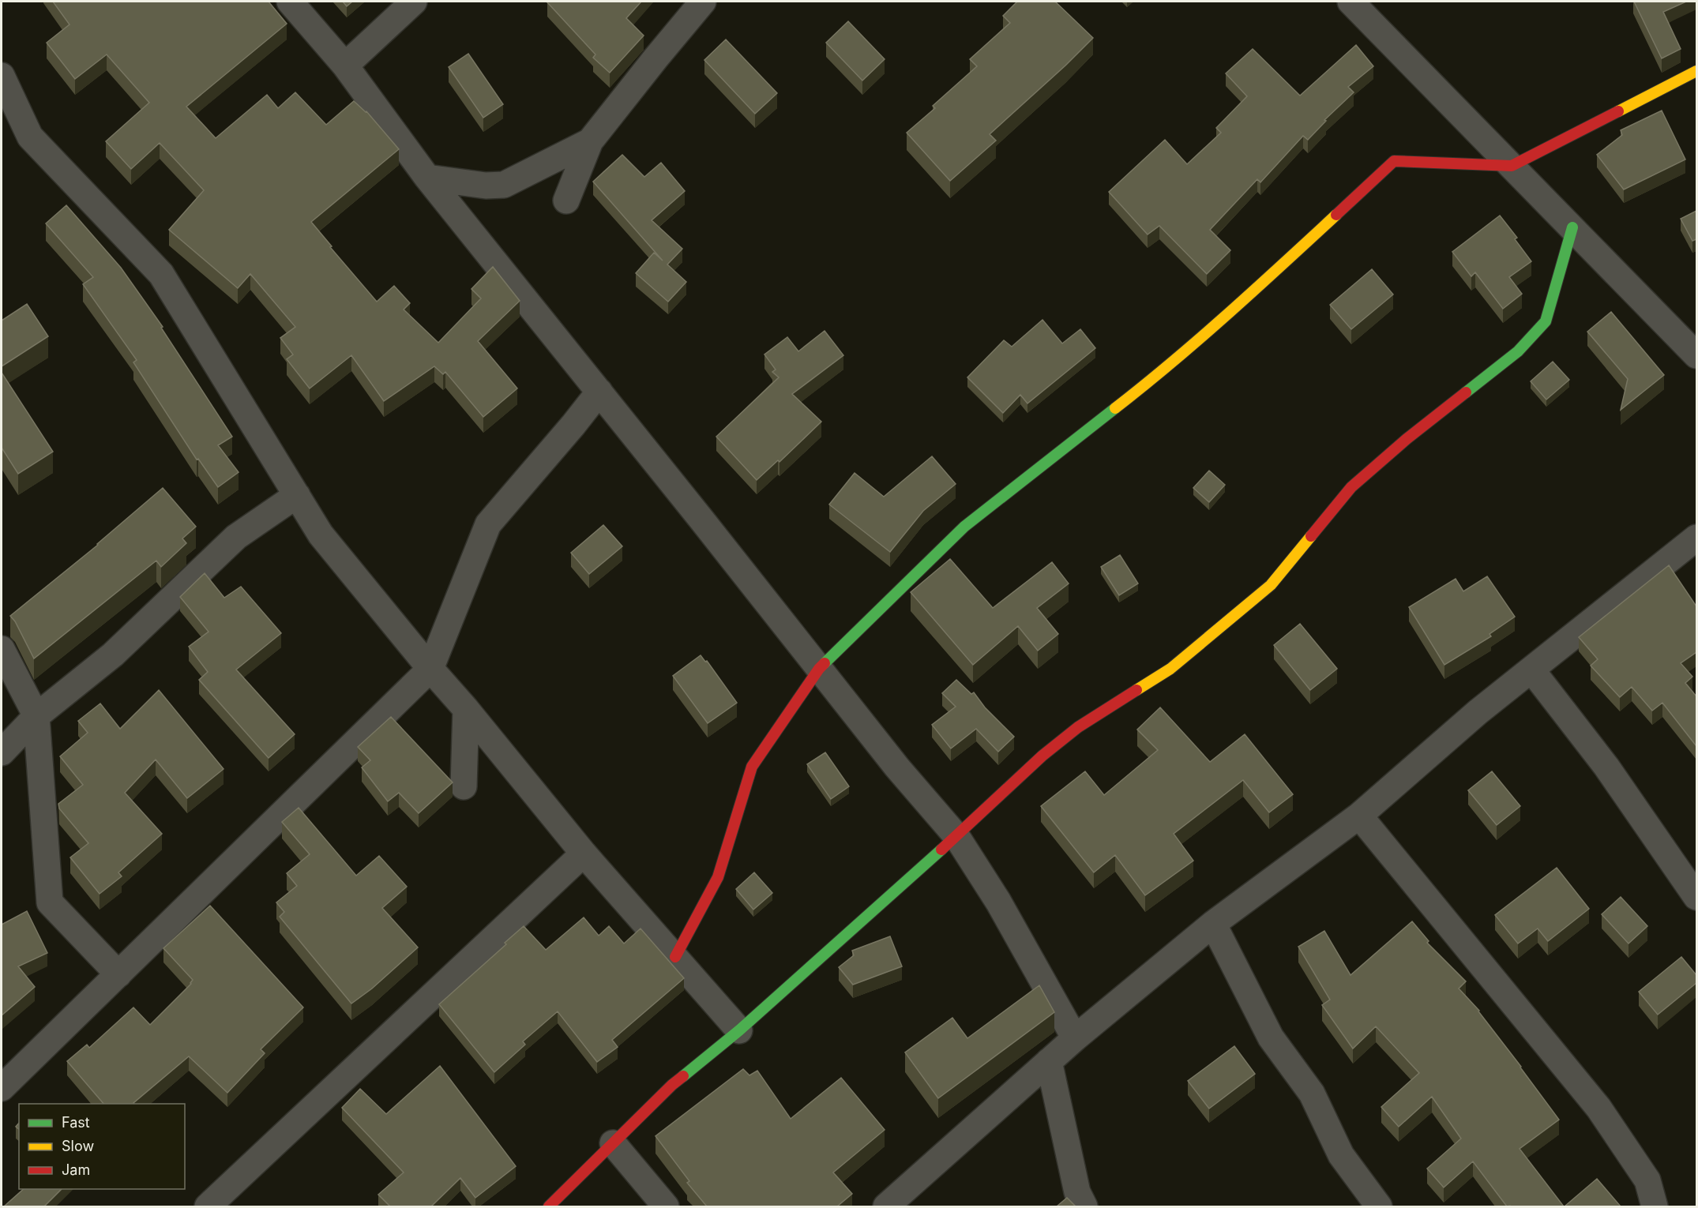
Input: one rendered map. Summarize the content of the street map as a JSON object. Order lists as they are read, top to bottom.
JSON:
{
  "legend": ["Fast", "Slow", "Jam"]
}
